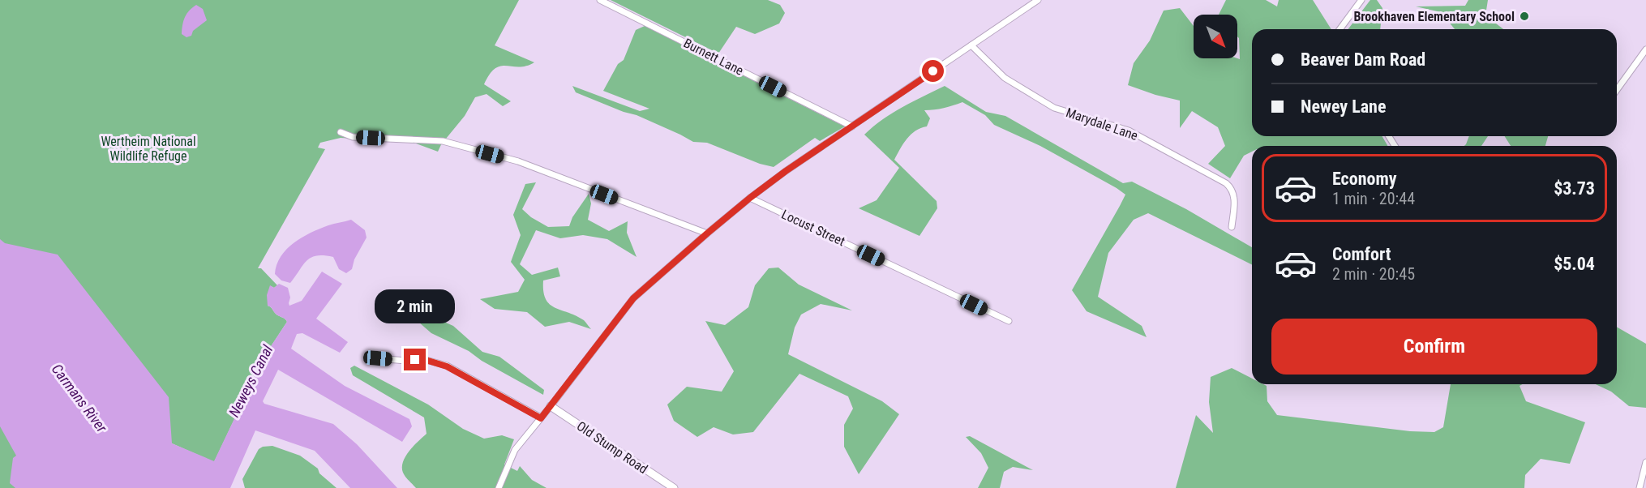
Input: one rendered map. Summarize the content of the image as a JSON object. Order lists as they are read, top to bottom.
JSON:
{
  "streets": {
    "street": [
      "Burnett Lane",
      "Marydale Lane",
      "Locust Street",
      "Old Stump Road"
    ]
  },
  "water": ["Neweys Canal", "Carmans River"],
  "parks": ["Wertheim National Wildlife Refuge"],
  "places": ["Brookhaven Elementary School"],
  "north": "bottom right",
  "page": {
    "banner": ["Beaver Dam Road", "Newey Lane"],
    "list": [
      {
        "name": "Economy",
        "note": "1 min · 20:44",
        "value": "$3.73"
      },
      {
        "name": "Comfort",
        "note": "2 min · 20:45",
        "value": "$5.04"
      }
    ],
    "bubble": "2 min",
    "buttons": "Confirm"
  }
}
